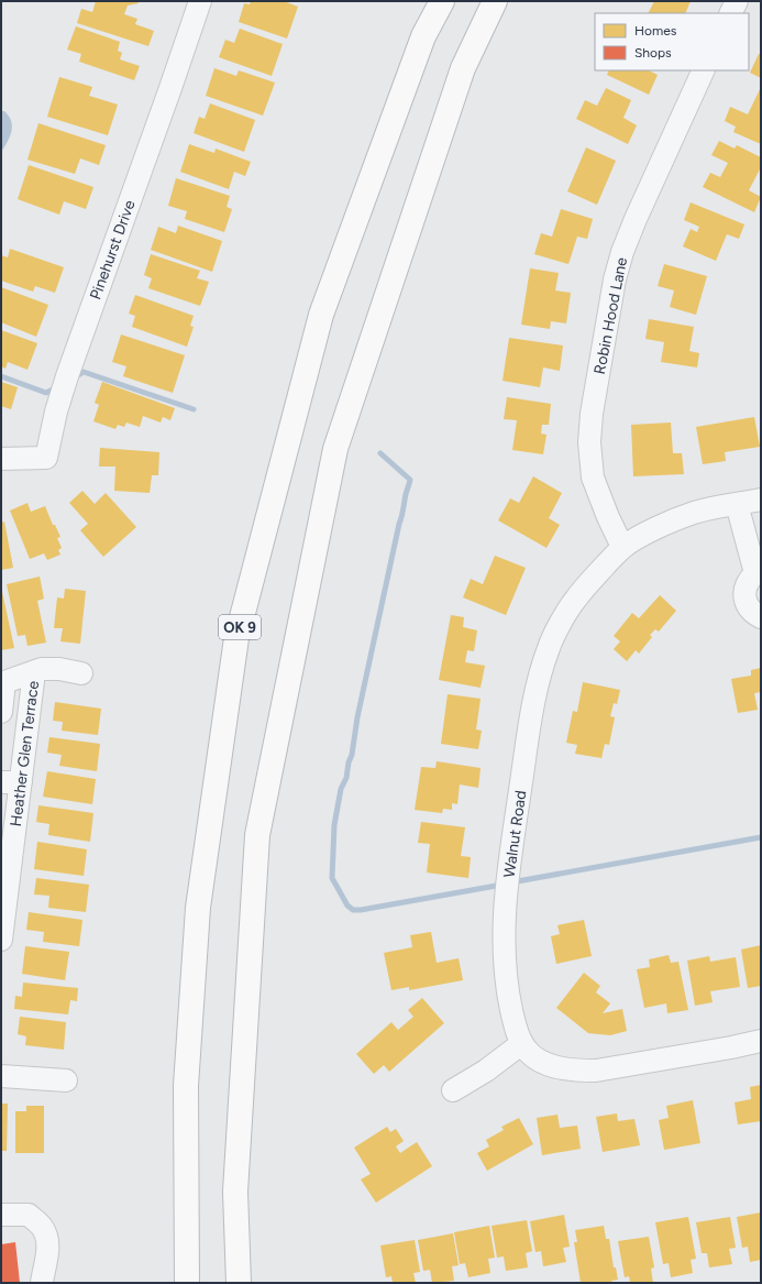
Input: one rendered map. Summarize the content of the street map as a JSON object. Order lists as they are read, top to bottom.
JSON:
{
  "streets": {
    "highway": ["OK 9"],
    "street": [
      "Pinehurst Drive",
      "Robin Hood Lane",
      "Heather Glen Terrace",
      "Walnut Road"
    ]
  },
  "crossings": [
    ["Robin Hood Lane", "Walnut Road"]
  ],
  "legend": ["Homes", "Shops"]
}
